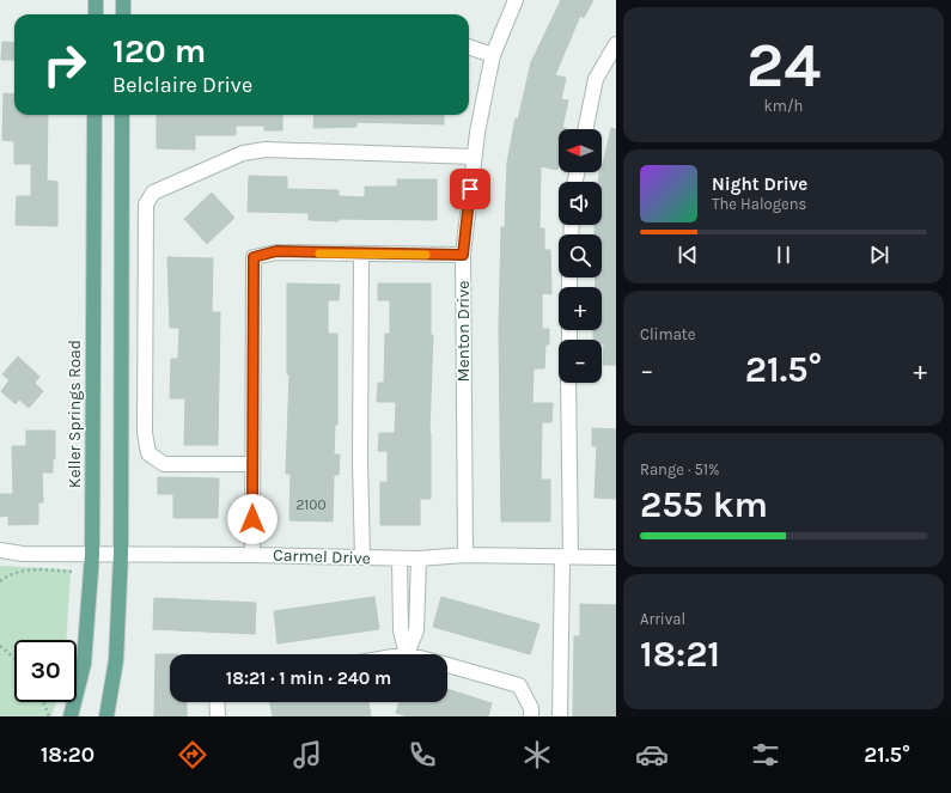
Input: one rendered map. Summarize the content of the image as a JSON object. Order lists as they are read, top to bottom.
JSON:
{
  "streets": {
    "main road": ["Keller Springs Road"],
    "street": ["Menton Drive", "Carmel Drive"]
  },
  "crossings": [
    ["Menton Drive", "Carmel Drive"],
    ["Keller Springs Road", "Carmel Drive"]
  ],
  "house_numbers": ["2100"],
  "north": "left",
  "page": {
    "tile": [
      ["24", "km/h"],
      "Climate",
      ["Range · 51%", "255 km"],
      ["Arrival", "18:21"]
    ],
    "turn": ["120 m", "Belclaire Drive"],
    "map_buttons": ["+", "−"],
    "song": ["Night Drive", "The Halogens"],
    "heat": ["−", "21.5°", "+"],
    "limit": "30",
    "trip": "18:21 · 1 min · 240 m",
    "tabs": ["18:20", "21.5°"]
  }
}
